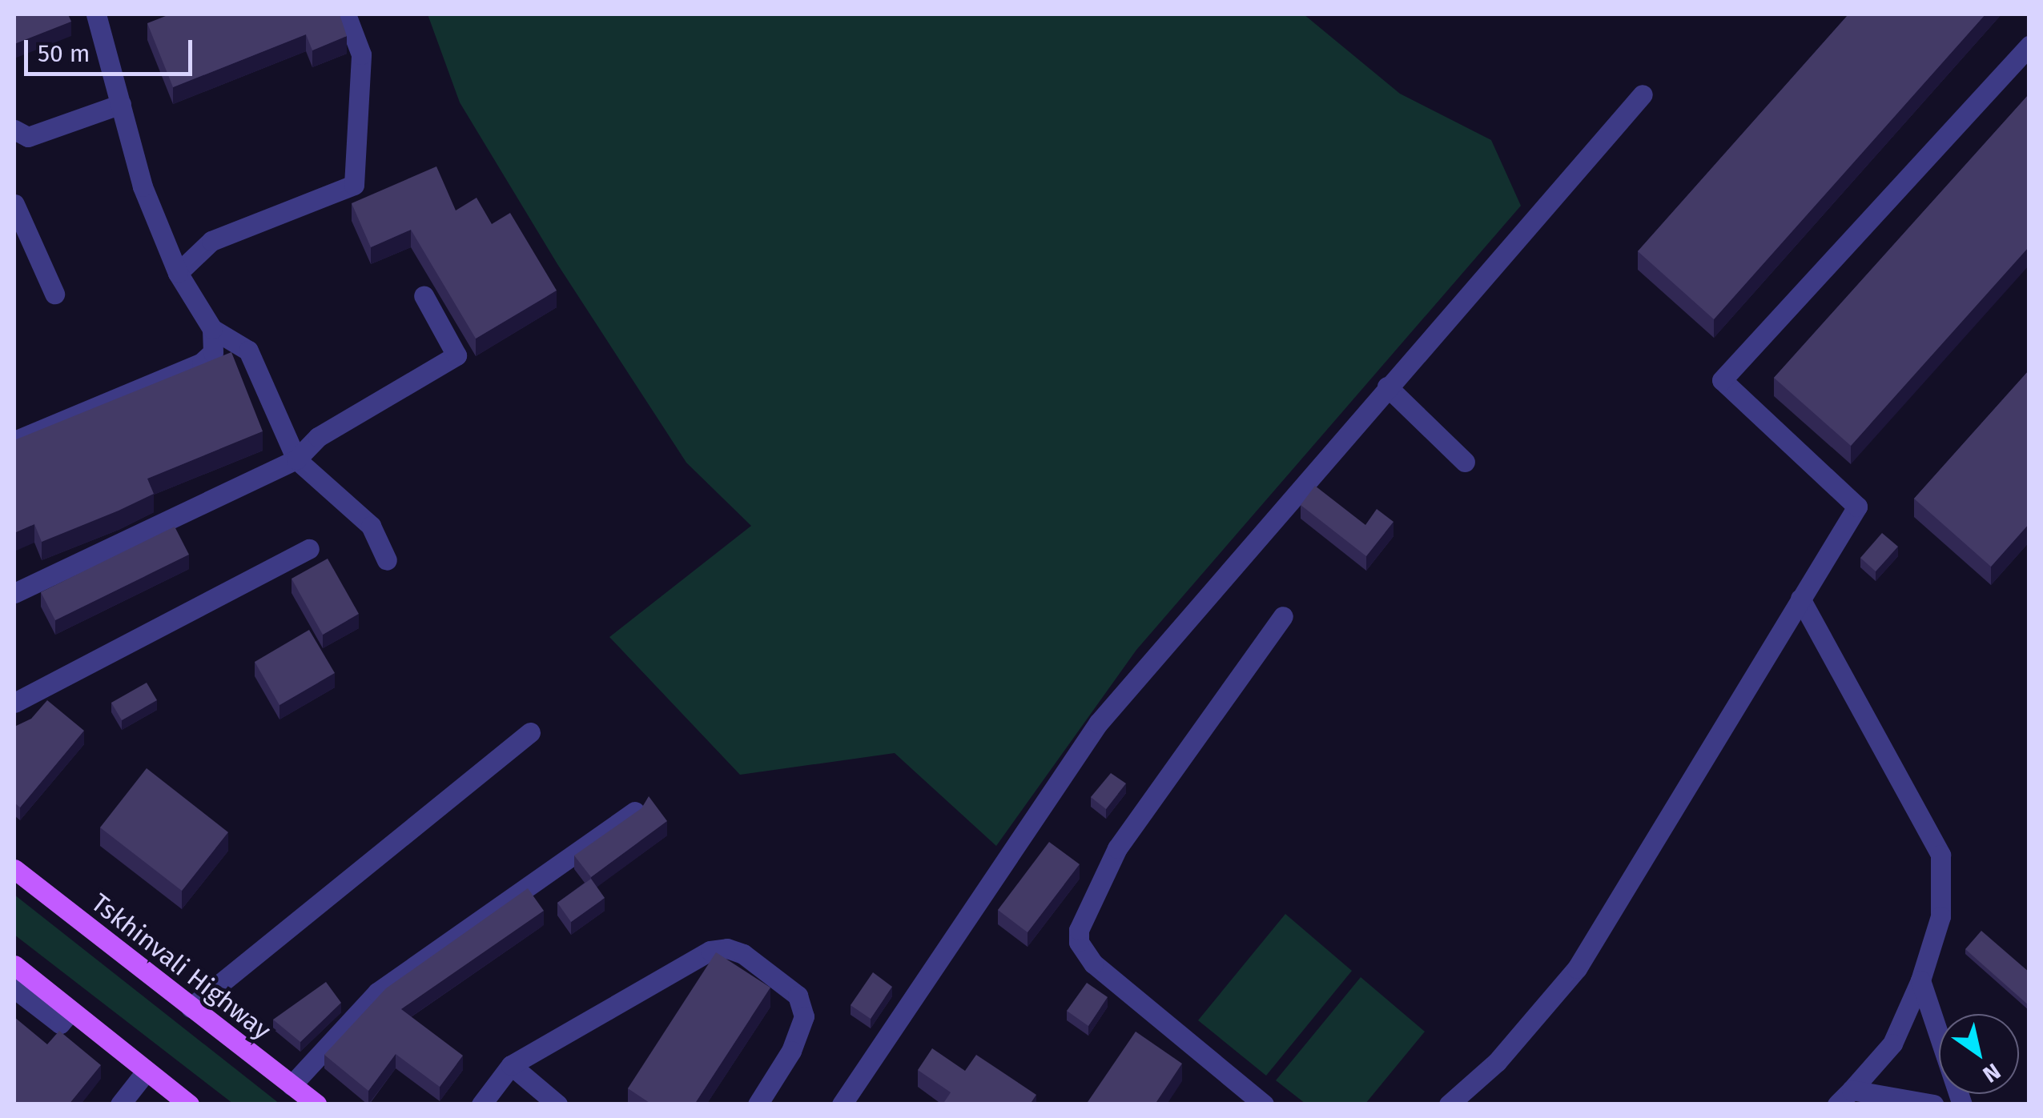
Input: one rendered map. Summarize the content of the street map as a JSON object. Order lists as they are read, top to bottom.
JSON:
{
  "streets": {
    "main road": ["Tskhinvali Highway"]
  },
  "scale_bar": "50 m",
  "north": "bottom right"
}
